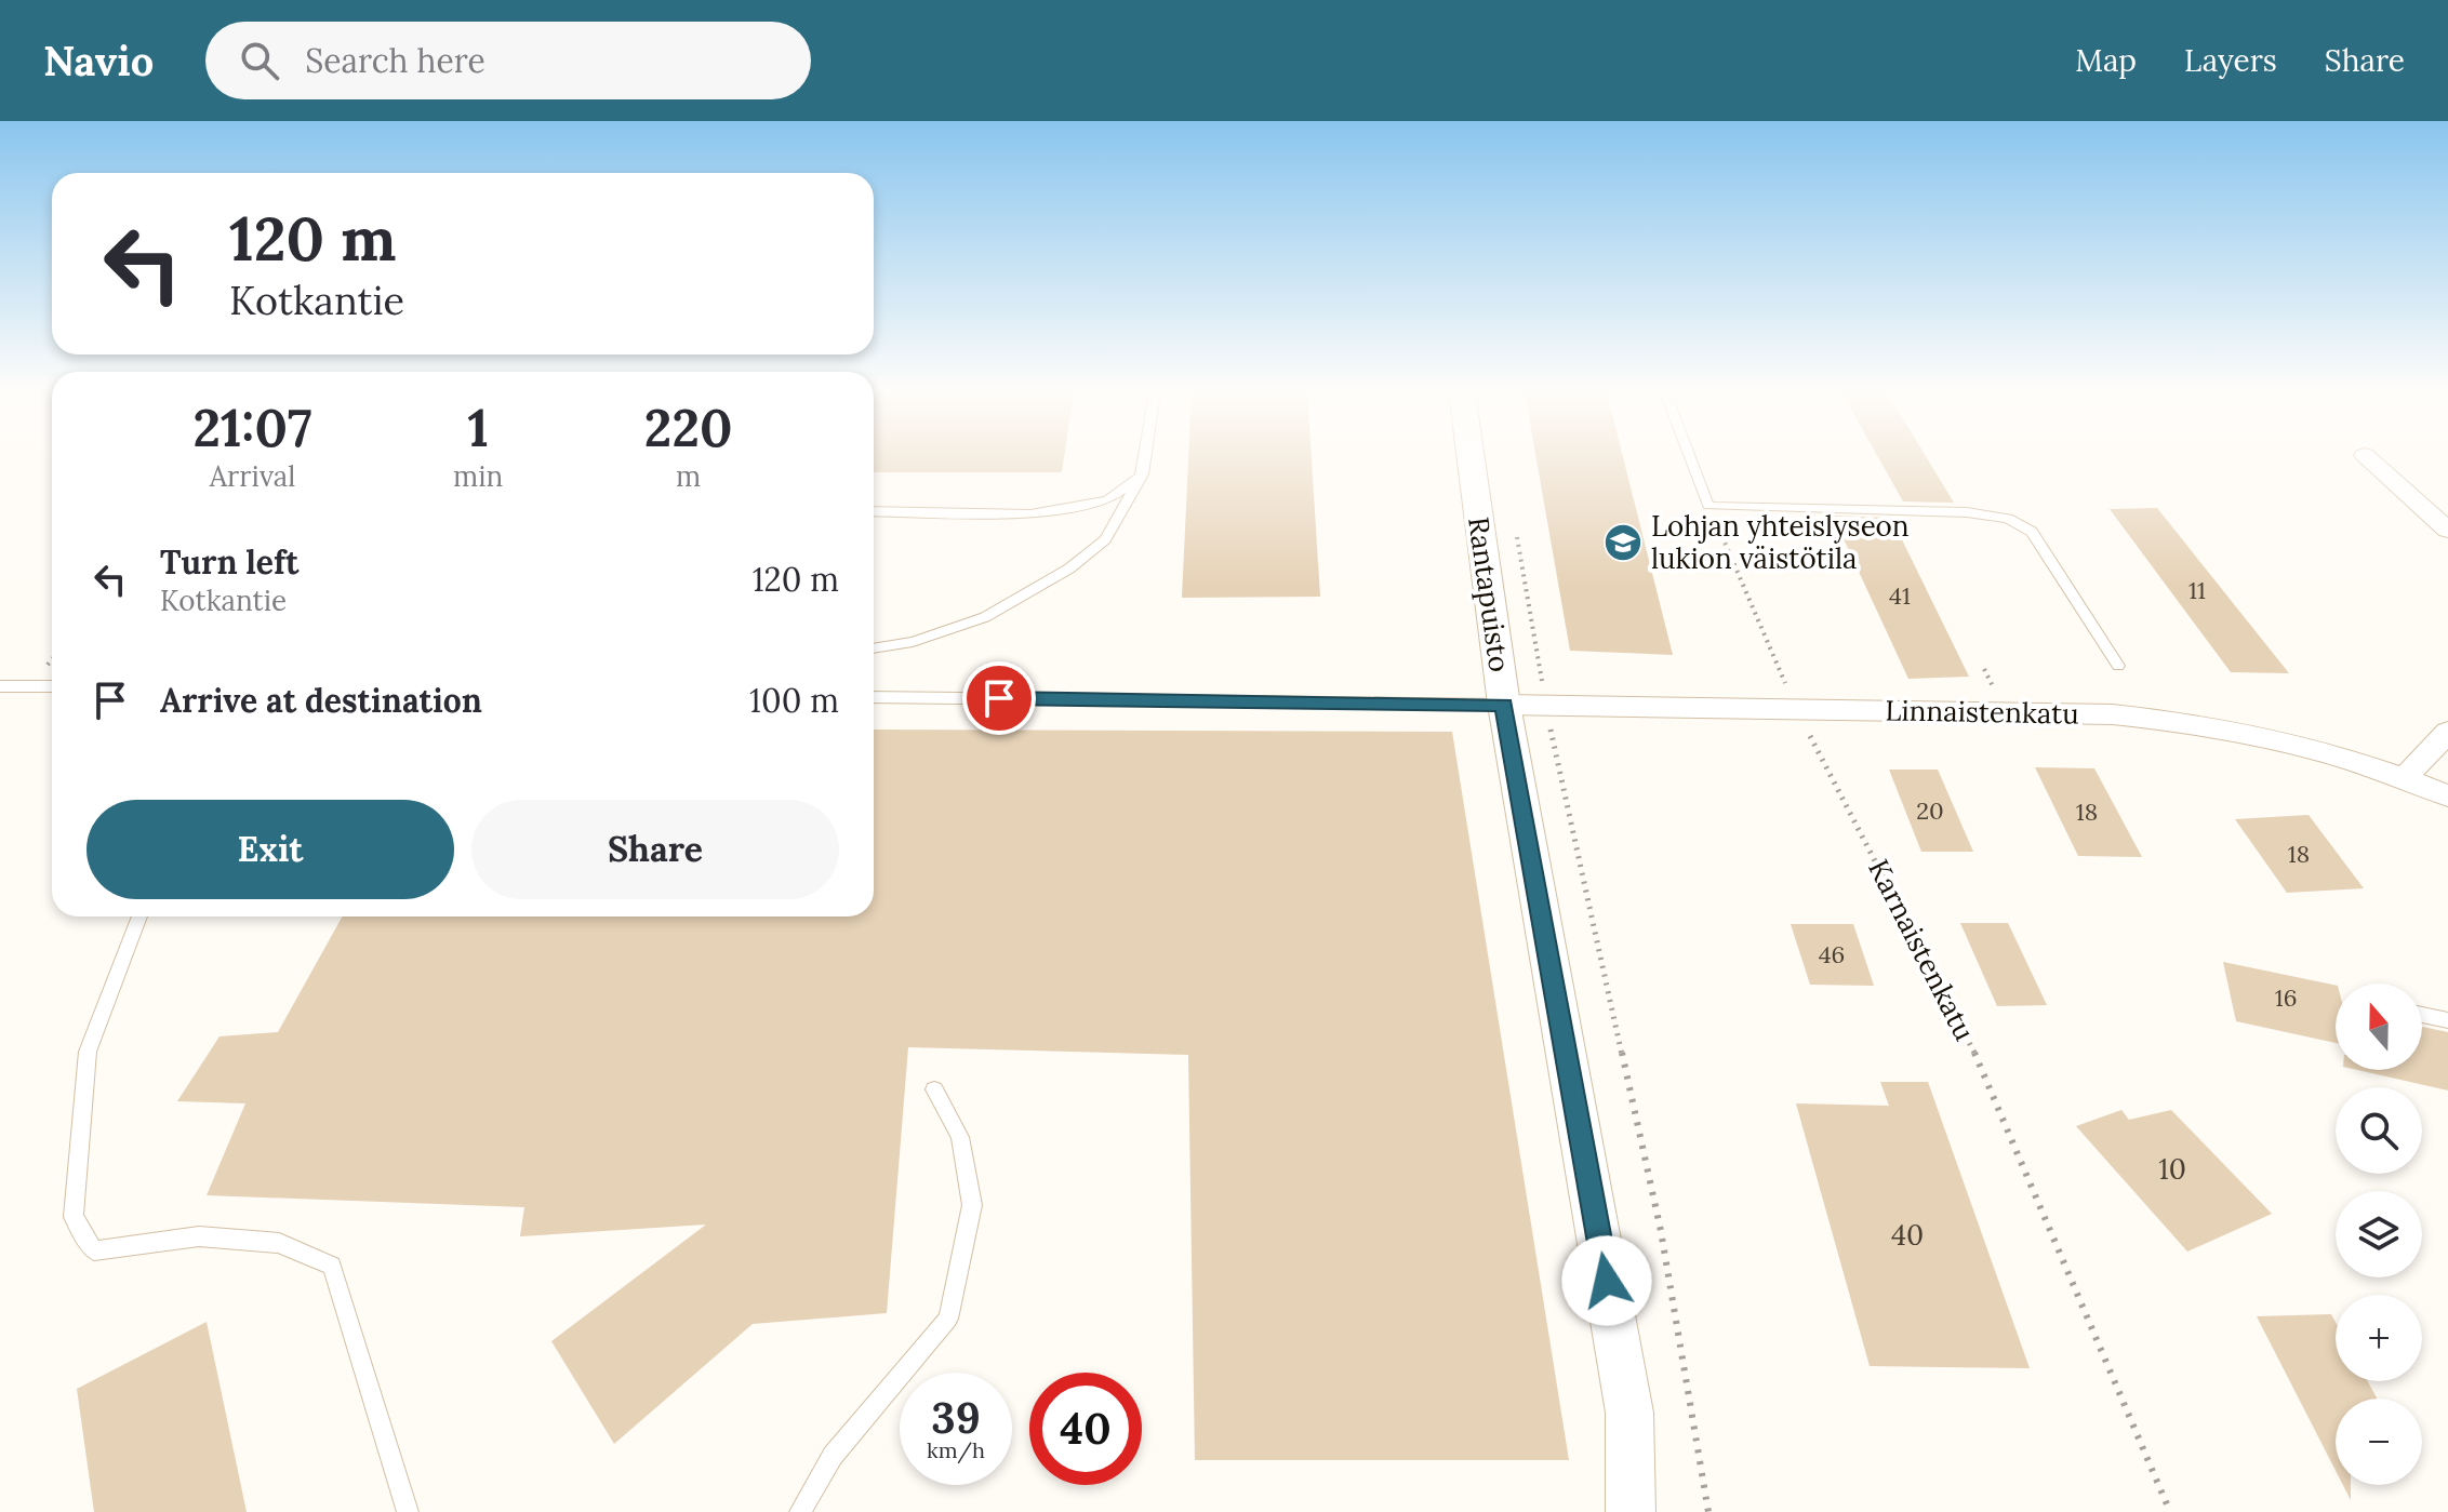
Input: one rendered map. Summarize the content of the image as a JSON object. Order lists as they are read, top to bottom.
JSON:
{
  "streets": {
    "street": ["Rantapuisto", "Linnaistenkatu"],
    "path": ["Karnaistenkatu"]
  },
  "crossings": [
    ["Rantapuisto", "Linnaistenkatu"],
    ["Linnaistenkatu", "Karnaistenkatu"]
  ],
  "places": {
    "school or university": ["Lohjan yhteislyseon lukion väistötila"]
  },
  "house_numbers": [
    "11",
    "41",
    "20",
    "18",
    "18",
    "46",
    "16",
    "10",
    "40"
  ],
  "north": "top",
  "page": {
    "header": "Navio",
    "search": "Search here",
    "nav": ["Map", "Layers", "Share"],
    "turn": ["120 m", "Kotkantie"],
    "eta": [
      "21:07",
      "Arrival",
      "1",
      "min",
      "220",
      "m"
    ],
    "list": [
      {
        "name": "Turn left",
        "note": "Kotkantie",
        "value": "120 m"
      },
      {
        "name": "Arrive at destination",
        "value": "100 m"
      }
    ],
    "buttons": ["Exit", "Share"],
    "map_buttons": ["+", "−"],
    "speed": "39 km/h",
    "limit": "40"
  }
}
